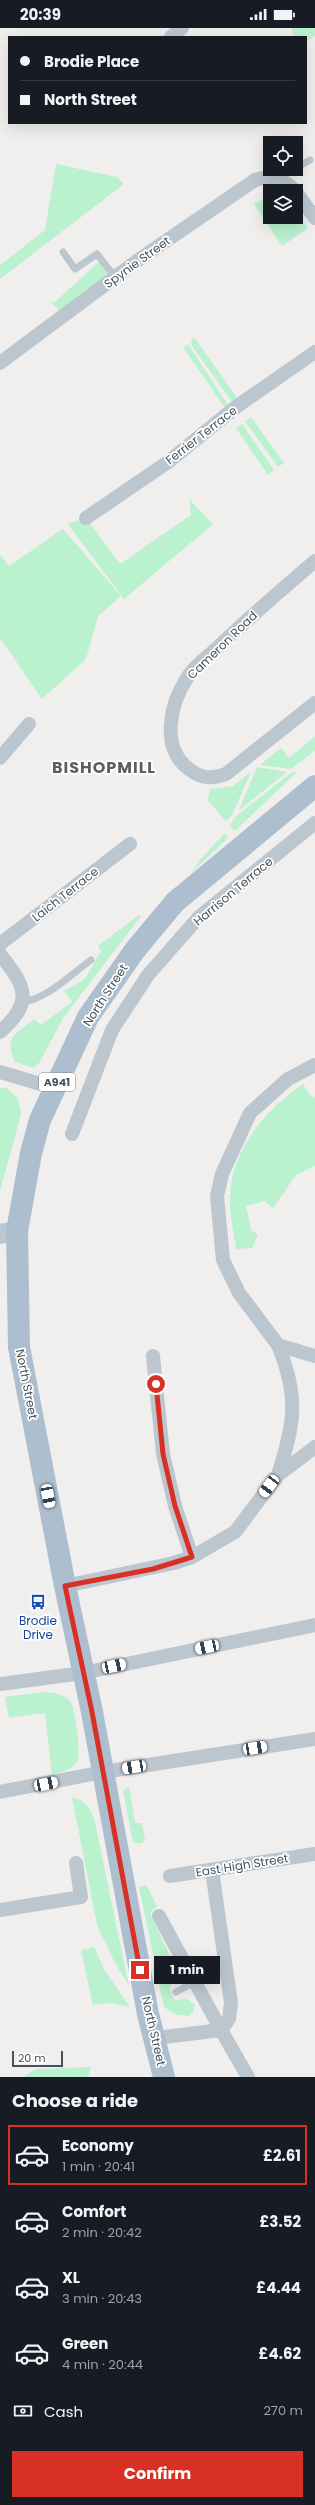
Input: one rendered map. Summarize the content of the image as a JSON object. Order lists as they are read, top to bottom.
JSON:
{
  "streets": {
    "main road": ["North Street", "A941"],
    "street": [
      "Spynie Street",
      "Ferrier Terrace",
      "Cameron Road",
      "Harrison Terrace",
      "Laich Terrace",
      "East High Street"
    ]
  },
  "districts": ["BISHOPMILL"],
  "places": {
    "bus stop": ["Brodie Drive"]
  },
  "scale_bar": "20 m",
  "page": {
    "status": "20:39",
    "banner": ["Brodie Place", "North Street"],
    "bubble": "1 min",
    "scale": "20 m",
    "heading": "Choose a ride",
    "list": [
      {
        "name": "Economy",
        "note": "1 min · 20:41",
        "value": "£2.61"
      },
      {
        "name": "Comfort",
        "note": "2 min · 20:42",
        "value": "£3.52"
      },
      {
        "name": "XL",
        "note": "3 min · 20:43",
        "value": "£4.44"
      },
      {
        "name": "Green",
        "note": "4 min · 20:44",
        "value": "£4.62"
      }
    ],
    "pay": ["Cash", "270 m"],
    "buttons": "Confirm"
  }
}
